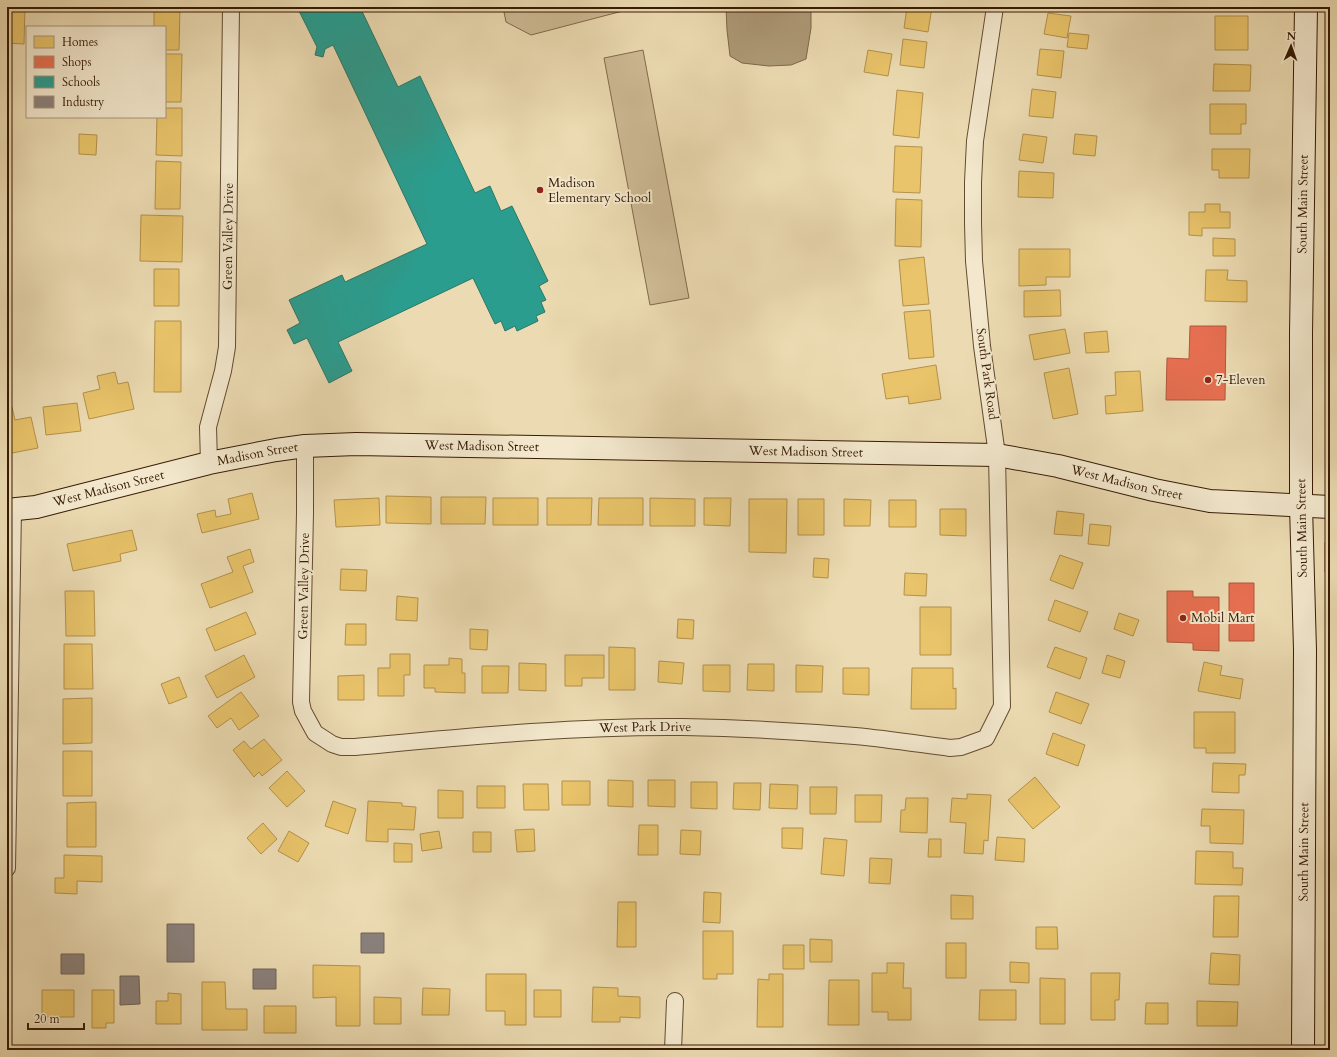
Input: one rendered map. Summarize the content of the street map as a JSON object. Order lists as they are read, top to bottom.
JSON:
{
  "streets": {
    "street": [
      "South Main Street",
      "Green Valley Drive",
      "South Park Road",
      "West Madison Street",
      "Madison Street",
      "West Park Drive"
    ]
  },
  "crossings": [
    ["South Main Street", "West Madison Street"],
    ["Green Valley Drive", "West Madison Street"],
    ["Green Valley Drive", "Madison Street"],
    ["Green Valley Drive", "West Park Drive"],
    ["South Park Road", "West Madison Street"],
    ["South Park Road", "West Park Drive"],
    ["West Madison Street", "Madison Street"]
  ],
  "places": ["Madison Elementary School", "7-Eleven", "Mobil Mart"],
  "legend": [
    "Homes",
    "Shops",
    "Schools",
    "Industry"
  ],
  "scale_bar": "20 m",
  "north": "top"
}
